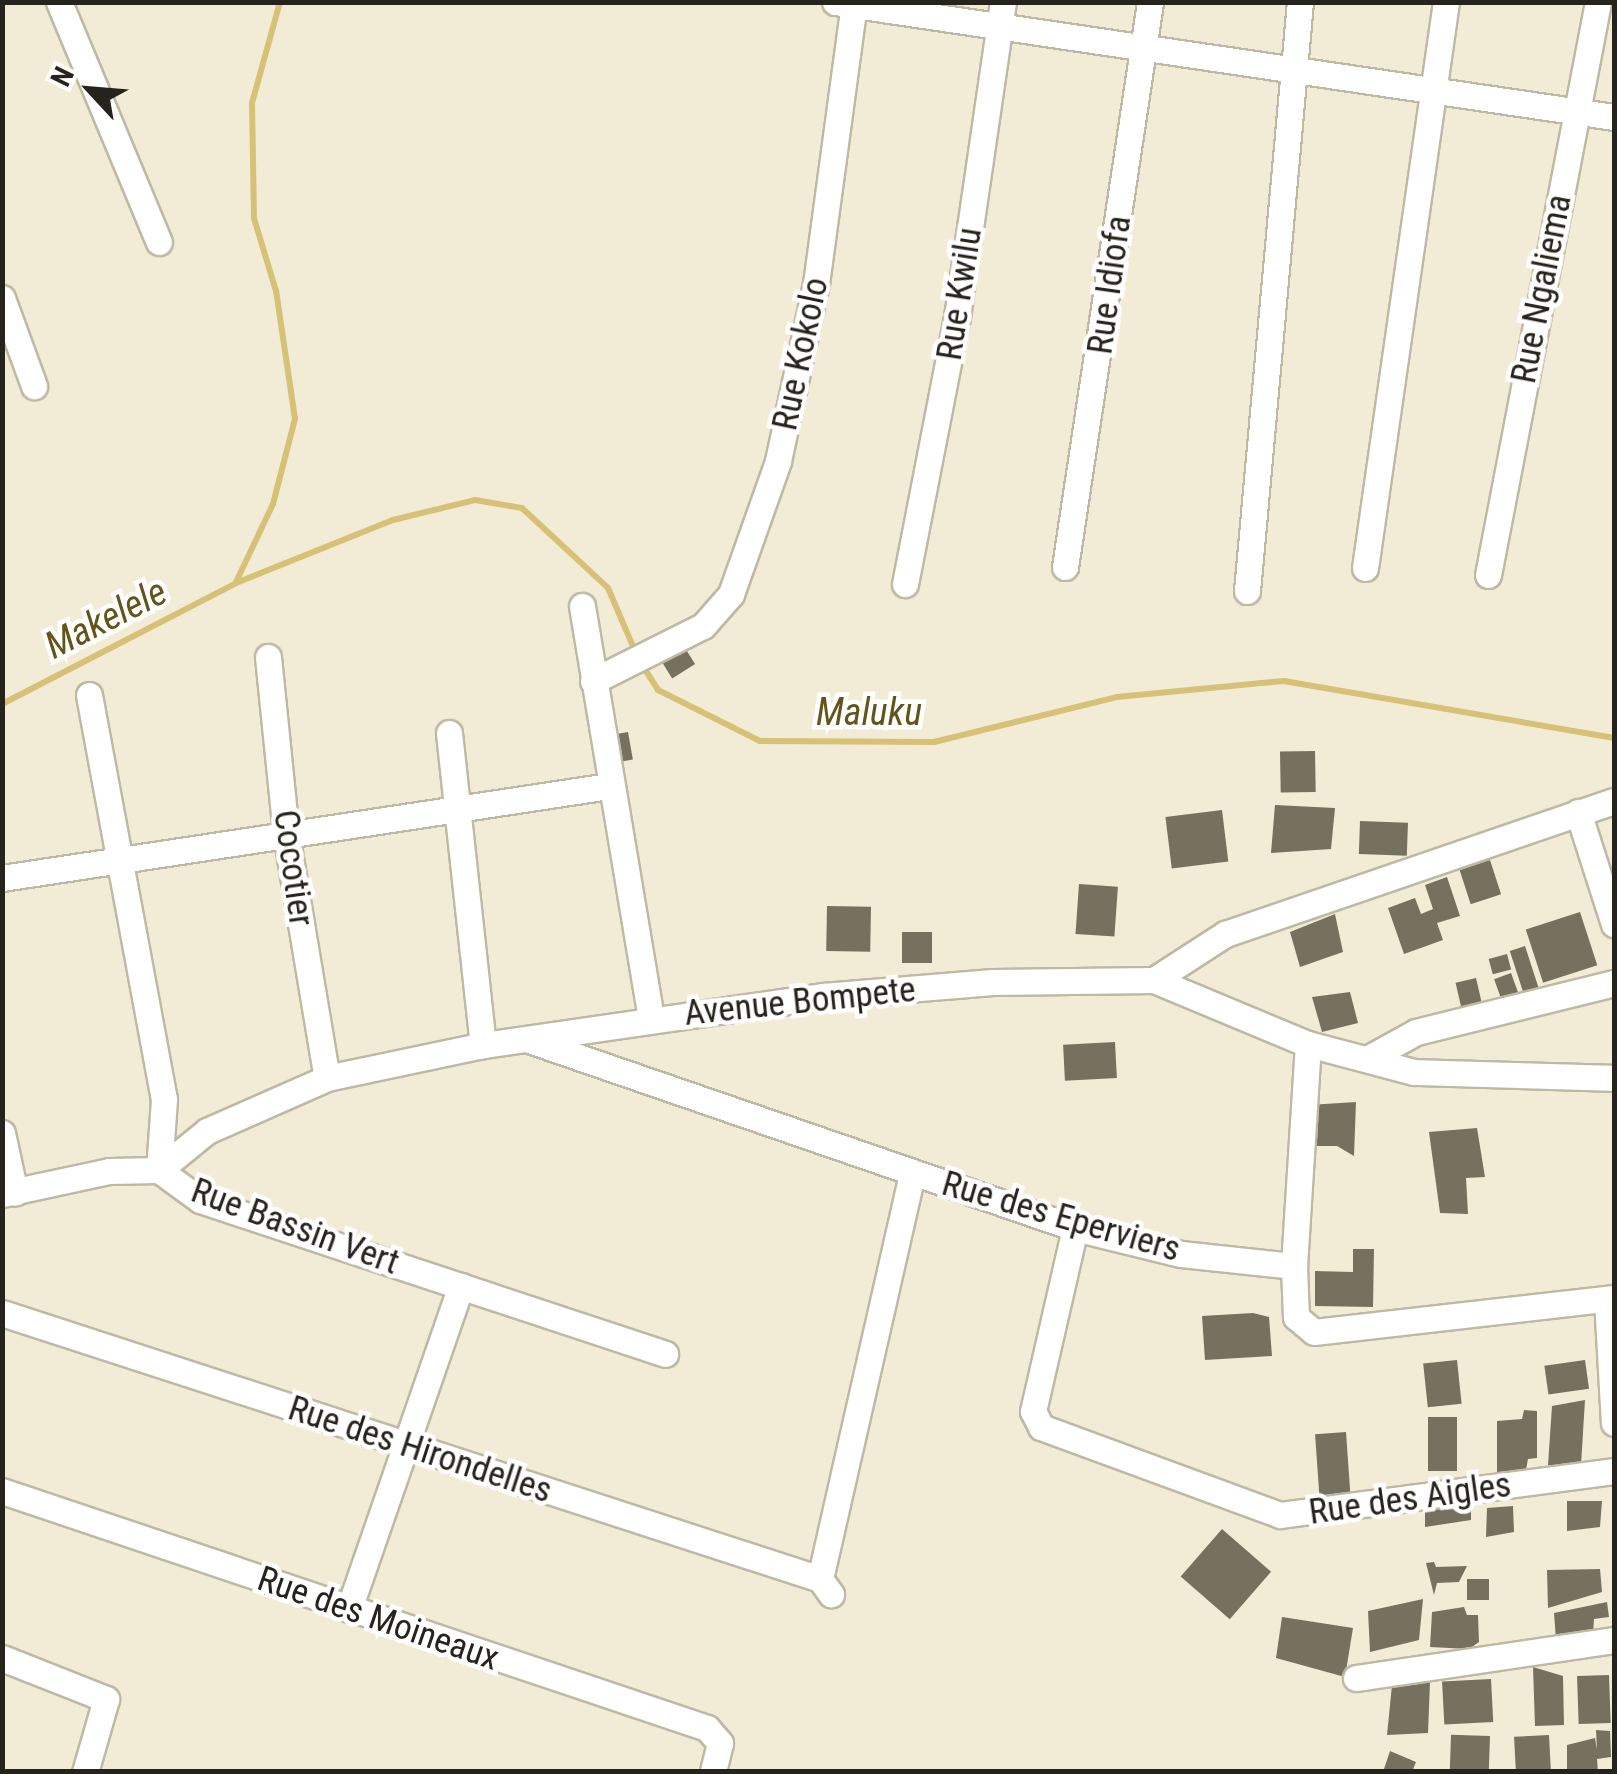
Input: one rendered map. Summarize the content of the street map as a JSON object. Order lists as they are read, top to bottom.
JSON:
{
  "streets": {
    "street": [
      "Rue Idiofa",
      "Rue Ngaliema",
      "Rue Kwilu",
      "Rue Kokolo",
      "Cocotier",
      "Avenue Bompete",
      "Rue des Eperviers",
      "Rue Bassin Vert",
      "Rue des Hirondelles",
      "Rue des Aigles",
      "Rue des Moineaux"
    ]
  },
  "crossings": [
    ["Cocotier", "Avenue Bompete"],
    ["Avenue Bompete", "Rue des Eperviers"],
    ["Avenue Bompete", "Rue Bassin Vert"],
    ["Rue des Eperviers", "Rue des Hirondelles"],
    ["Rue des Eperviers", "Rue des Aigles"]
  ],
  "water": ["Makelele", "Maluku"],
  "north": "top left"
}
